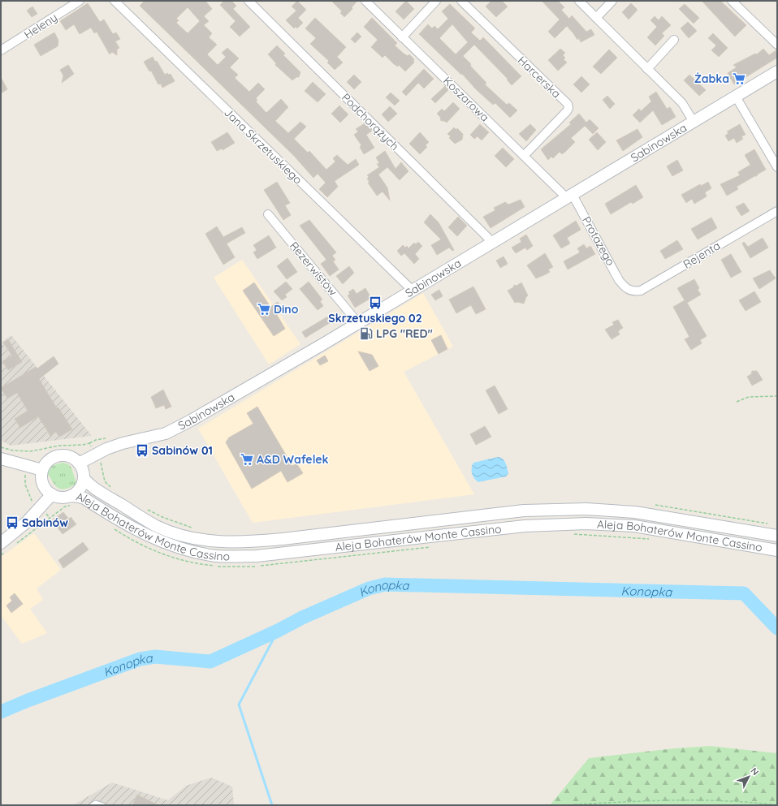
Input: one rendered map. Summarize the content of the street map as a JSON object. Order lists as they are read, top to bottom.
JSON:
{
  "streets": {
    "main road": ["Sabinowska", "Aleja Bohaterów Monte Cassino"],
    "street": [
      "Heleny",
      "Harcerska",
      "Koszarowa",
      "Podchorążych",
      "Jana Skrzetuskiego",
      "Protazego",
      "Rejenta",
      "Rezerwistów"
    ]
  },
  "crossings": [
    ["Harcerska", "Koszarowa"],
    ["Koszarowa", "Sabinowska"],
    ["Koszarowa", "Protazego"],
    ["Podchorążych", "Sabinowska"],
    ["Sabinowska", "Jana Skrzetuskiego"],
    ["Sabinowska", "Protazego"],
    ["Sabinowska", "Rezerwistów"],
    ["Sabinowska", "Aleja Bohaterów Monte Cassino"],
    ["Protazego", "Rejenta"]
  ],
  "water": ["Konopka"],
  "places": {
    "supermarket": ["Żabka", "Dino", "A&D Wafelek"],
    "bus stop": ["Skrzetuskiego 02", "Sabinów 01", "Sabinów"],
    "fuel station": ["LPG \"RED\""]
  },
  "north": "top right"
}
